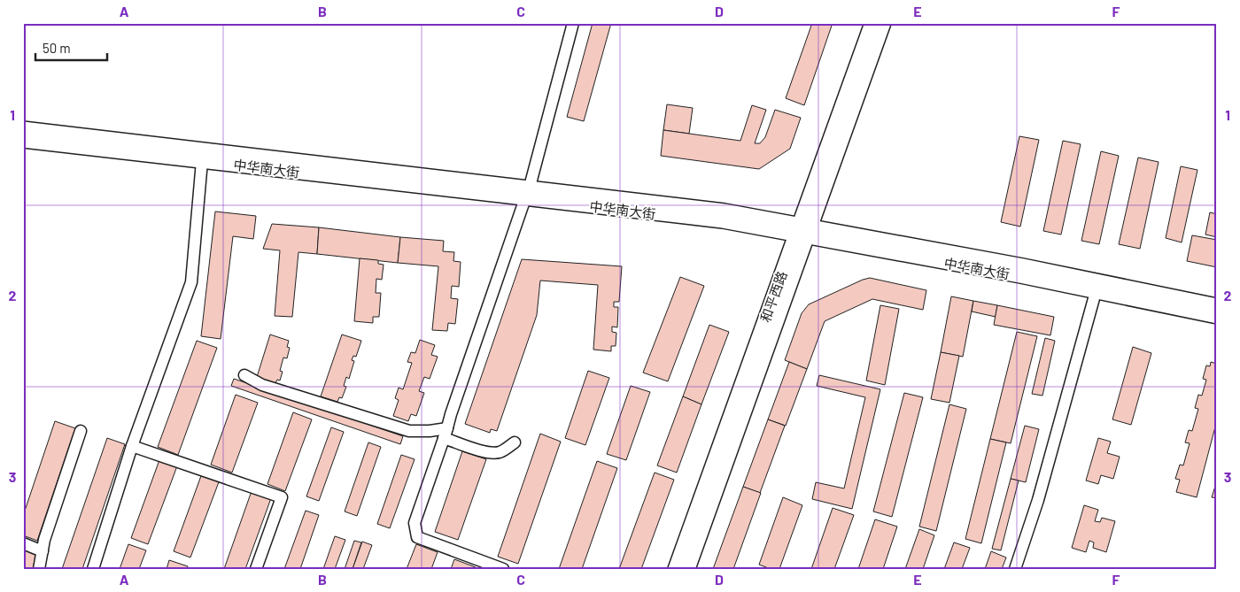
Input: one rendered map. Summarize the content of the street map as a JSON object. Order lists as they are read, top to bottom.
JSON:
{
  "streets": {
    "main road": ["中华南大街", "和平西路"]
  },
  "crossings": [
    ["中华南大街", "和平西路"]
  ],
  "scale_bar": "50 m",
  "grid": {
    "columns": [
      "A",
      "B",
      "C",
      "D",
      "E",
      "F"
    ],
    "rows": ["1", "2", "3"]
  }
}
